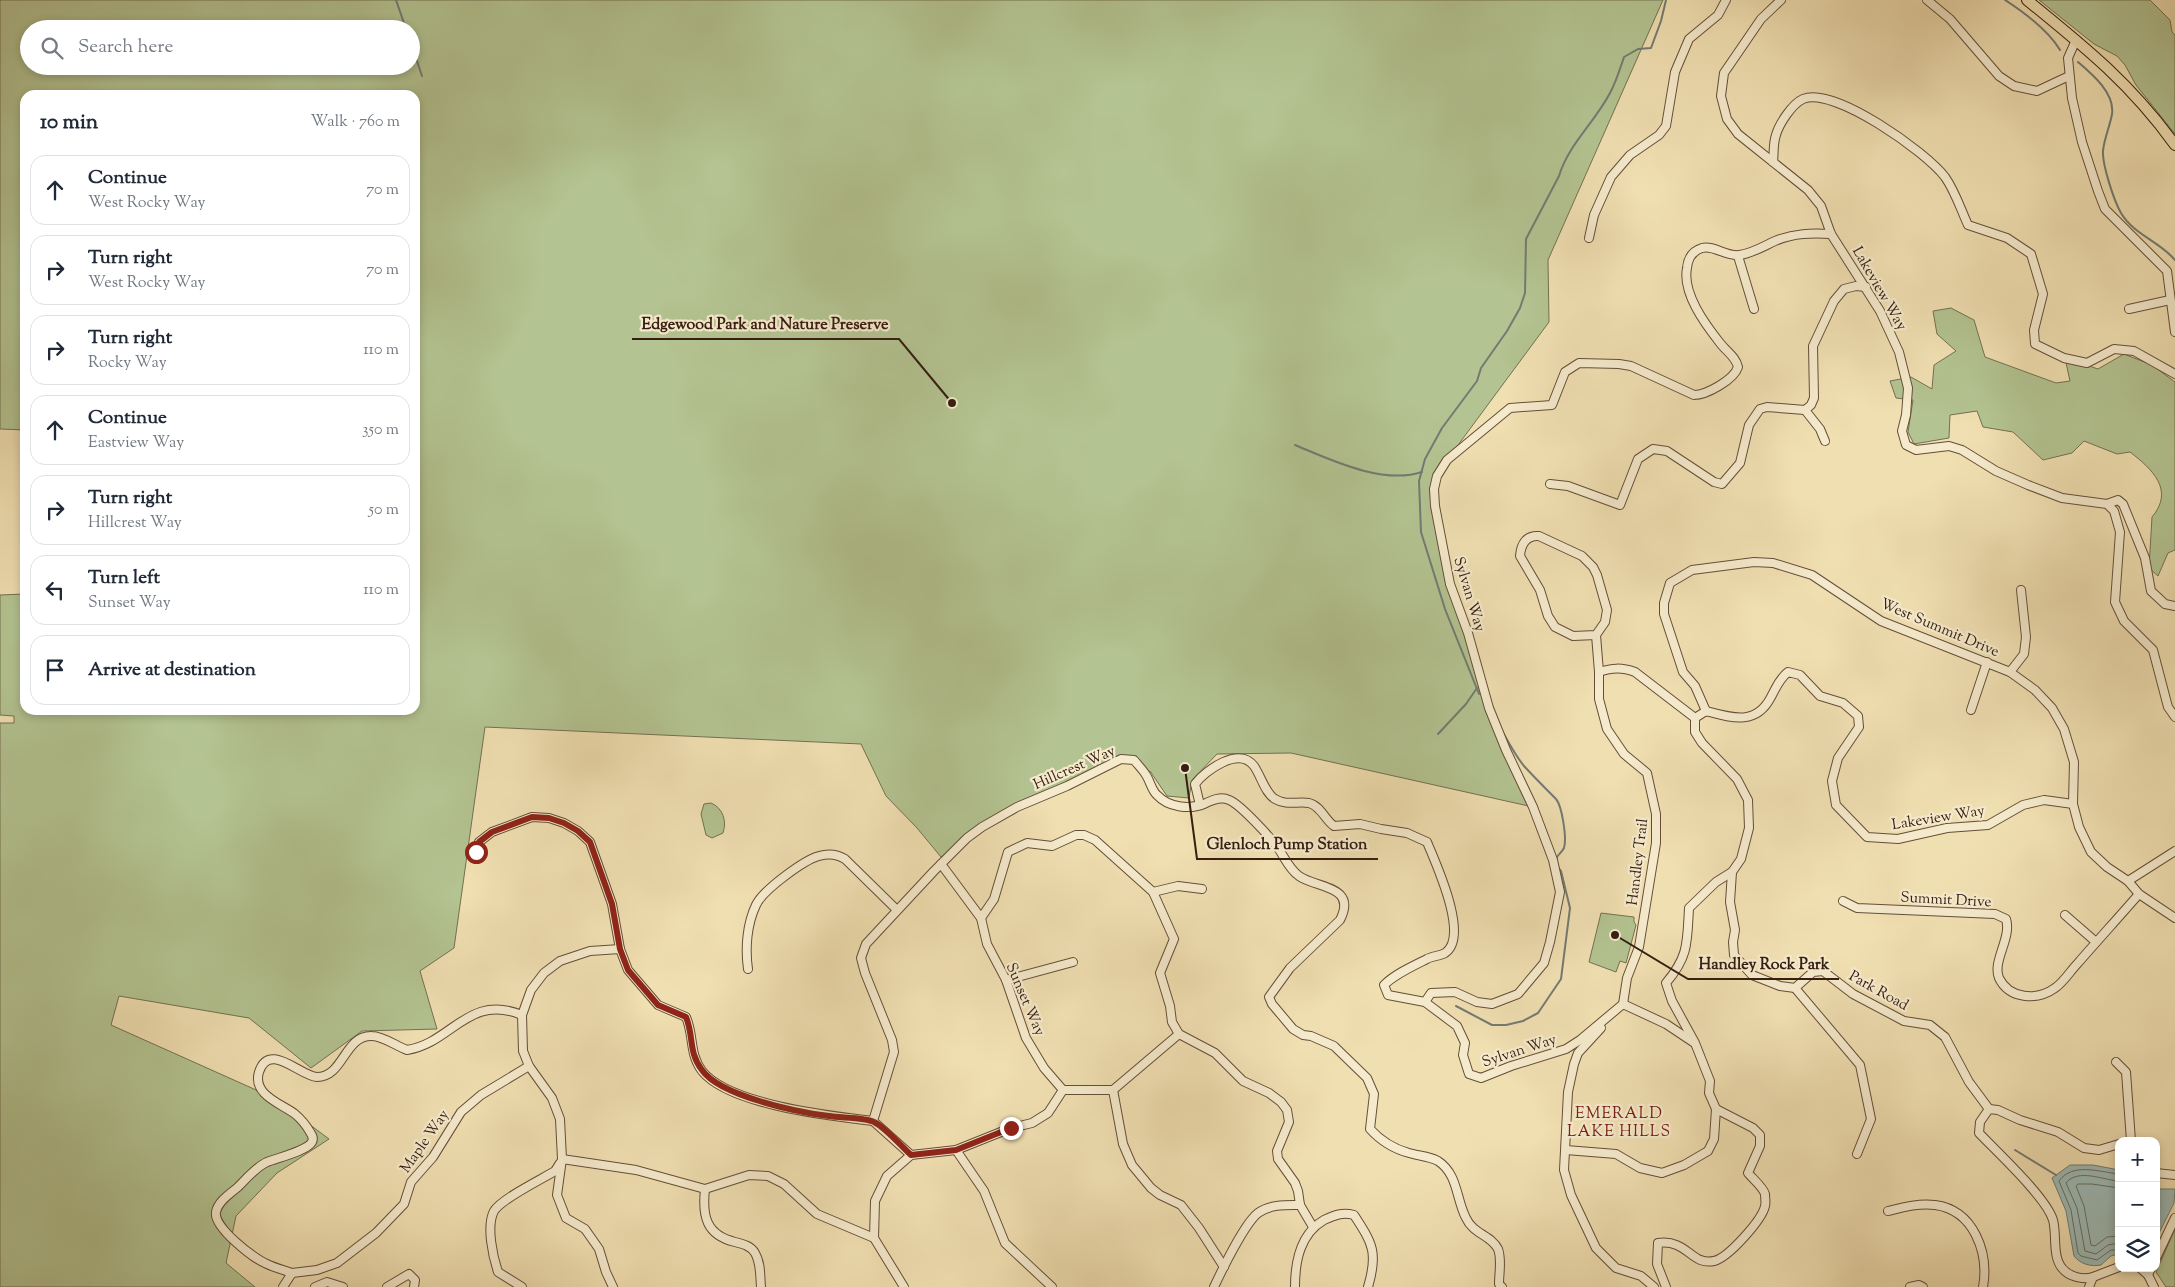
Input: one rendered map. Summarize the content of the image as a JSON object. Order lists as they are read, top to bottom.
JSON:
{
  "streets": {
    "street": [
      "Lakeview Way",
      "Sylvan Way",
      "West Summit Drive",
      "Hillcrest Way",
      "Handley Trail",
      "Summit Drive",
      "Park Road",
      "Sunset Way",
      "Maple Way"
    ]
  },
  "crossings": [
    ["Lakeview Way", "West Summit Drive"],
    ["Sylvan Way", "Handley Trail"],
    ["Hillcrest Way", "Sunset Way"]
  ],
  "districts": ["EMERALD LAKE HILLS"],
  "places": ["Edgewood Park and Nature Preserve", "Glenloch Pump Station", "Handley Rock Park"],
  "page": {
    "search": "Search here",
    "heading": ["10 min", "Walk · 760 m"],
    "list": [
      ["Continue", "West Rocky Way", "70 m"],
      ["Turn right", "West Rocky Way", "70 m"],
      ["Turn right", "Rocky Way", "110 m"],
      ["Continue", "Eastview Way", "350 m"],
      ["Turn right", "Hillcrest Way", "50 m"],
      ["Turn left", "Sunset Way", "110 m"],
      "Arrive at destination"
    ],
    "map_buttons": ["+", "−"]
  }
}
